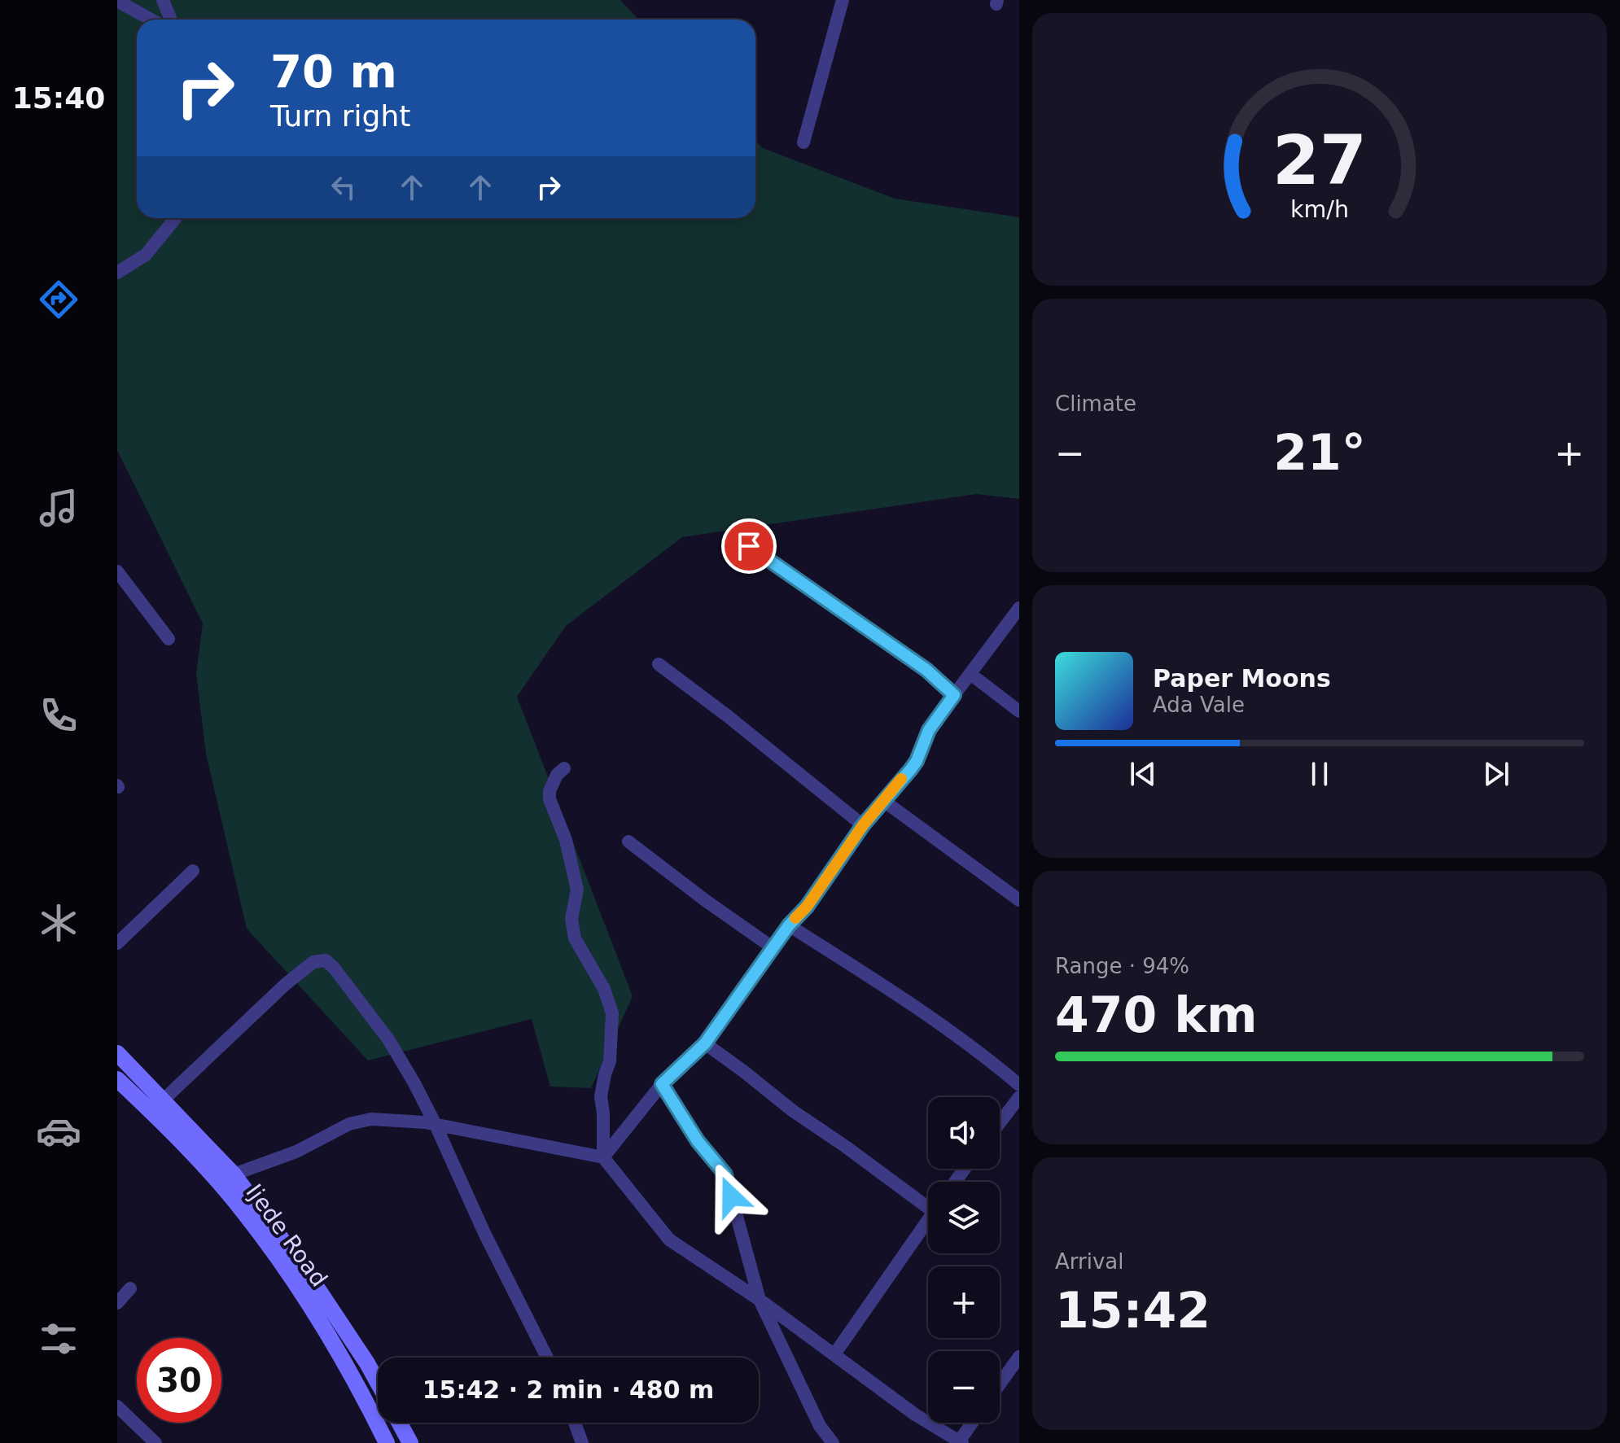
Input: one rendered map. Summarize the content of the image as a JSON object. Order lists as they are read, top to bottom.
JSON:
{
  "streets": {
    "main road": ["Ijede Road"]
  },
  "page": {
    "tabs": "15:40",
    "turn": ["70 m", "Turn right"],
    "tile": [
      "Climate",
      ["Range · 94%", "470 km"],
      ["Arrival", "15:42"]
    ],
    "heat": ["−", "21°", "+"],
    "song": ["Paper Moons", "Ada Vale"],
    "map_buttons": ["+", "−"],
    "limit": "30",
    "trip": "15:42 · 2 min · 480 m",
    "gauge": ["27", "km/h"]
  }
}
